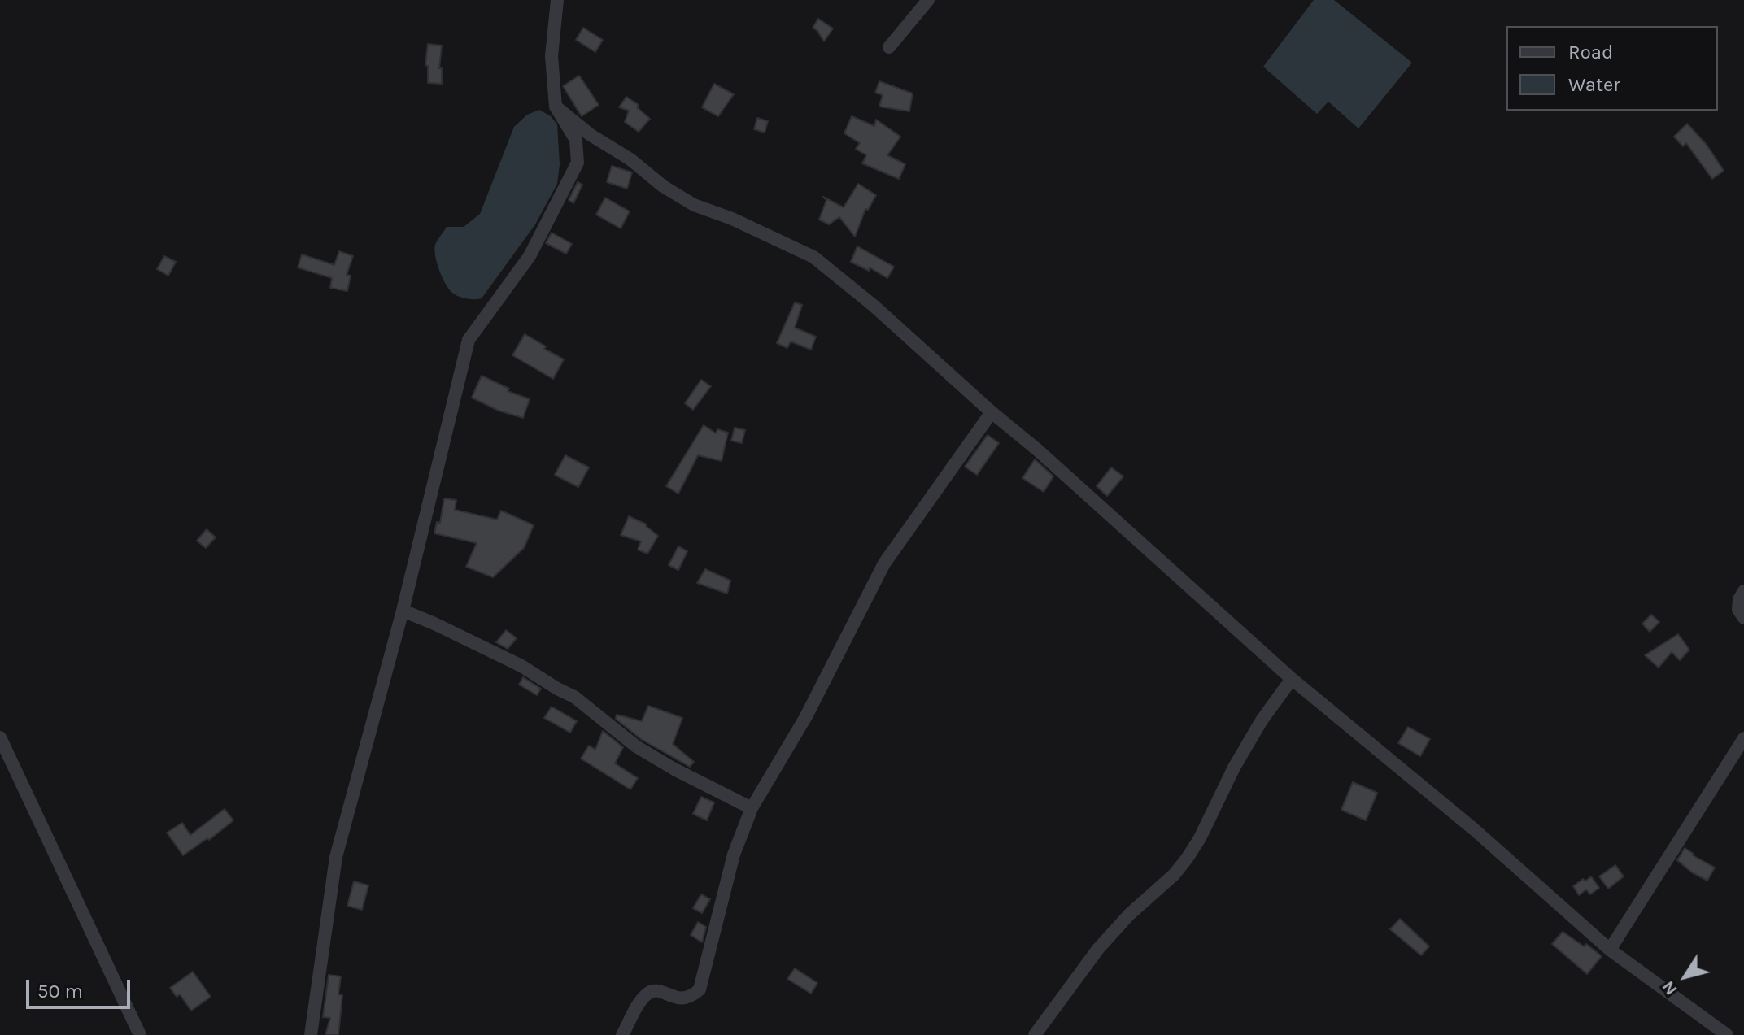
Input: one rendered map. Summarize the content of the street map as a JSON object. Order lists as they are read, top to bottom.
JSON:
{
  "legend": ["Road", "Water"],
  "scale_bar": "50 m",
  "north": "bottom left"
}
